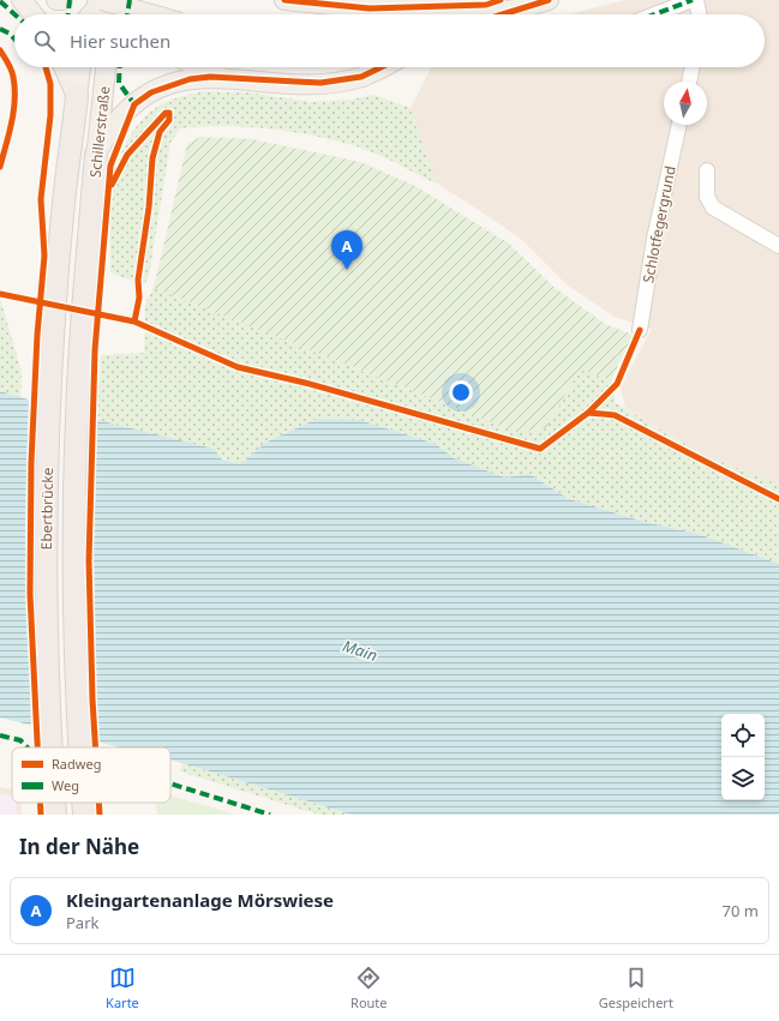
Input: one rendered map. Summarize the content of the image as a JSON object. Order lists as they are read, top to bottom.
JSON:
{
  "streets": {
    "highway": ["Schillerstraße", "Ebertbrücke"],
    "street": ["Schlotfegergrund"]
  },
  "crossings": [
    ["Schillerstraße", "Ebertbrücke"]
  ],
  "water": ["Main"],
  "legend": ["Radweg", "Weg"],
  "north": "top",
  "page": {
    "search": "Hier suchen",
    "pins": "A",
    "heading": "In der Nähe",
    "list": [
      {
        "mark": "A",
        "name": "Kleingartenanlage Mörswiese",
        "note": "Park",
        "value": "70 m"
      }
    ],
    "nav": ["Karte", "Route", "Gespeichert"]
  }
}
